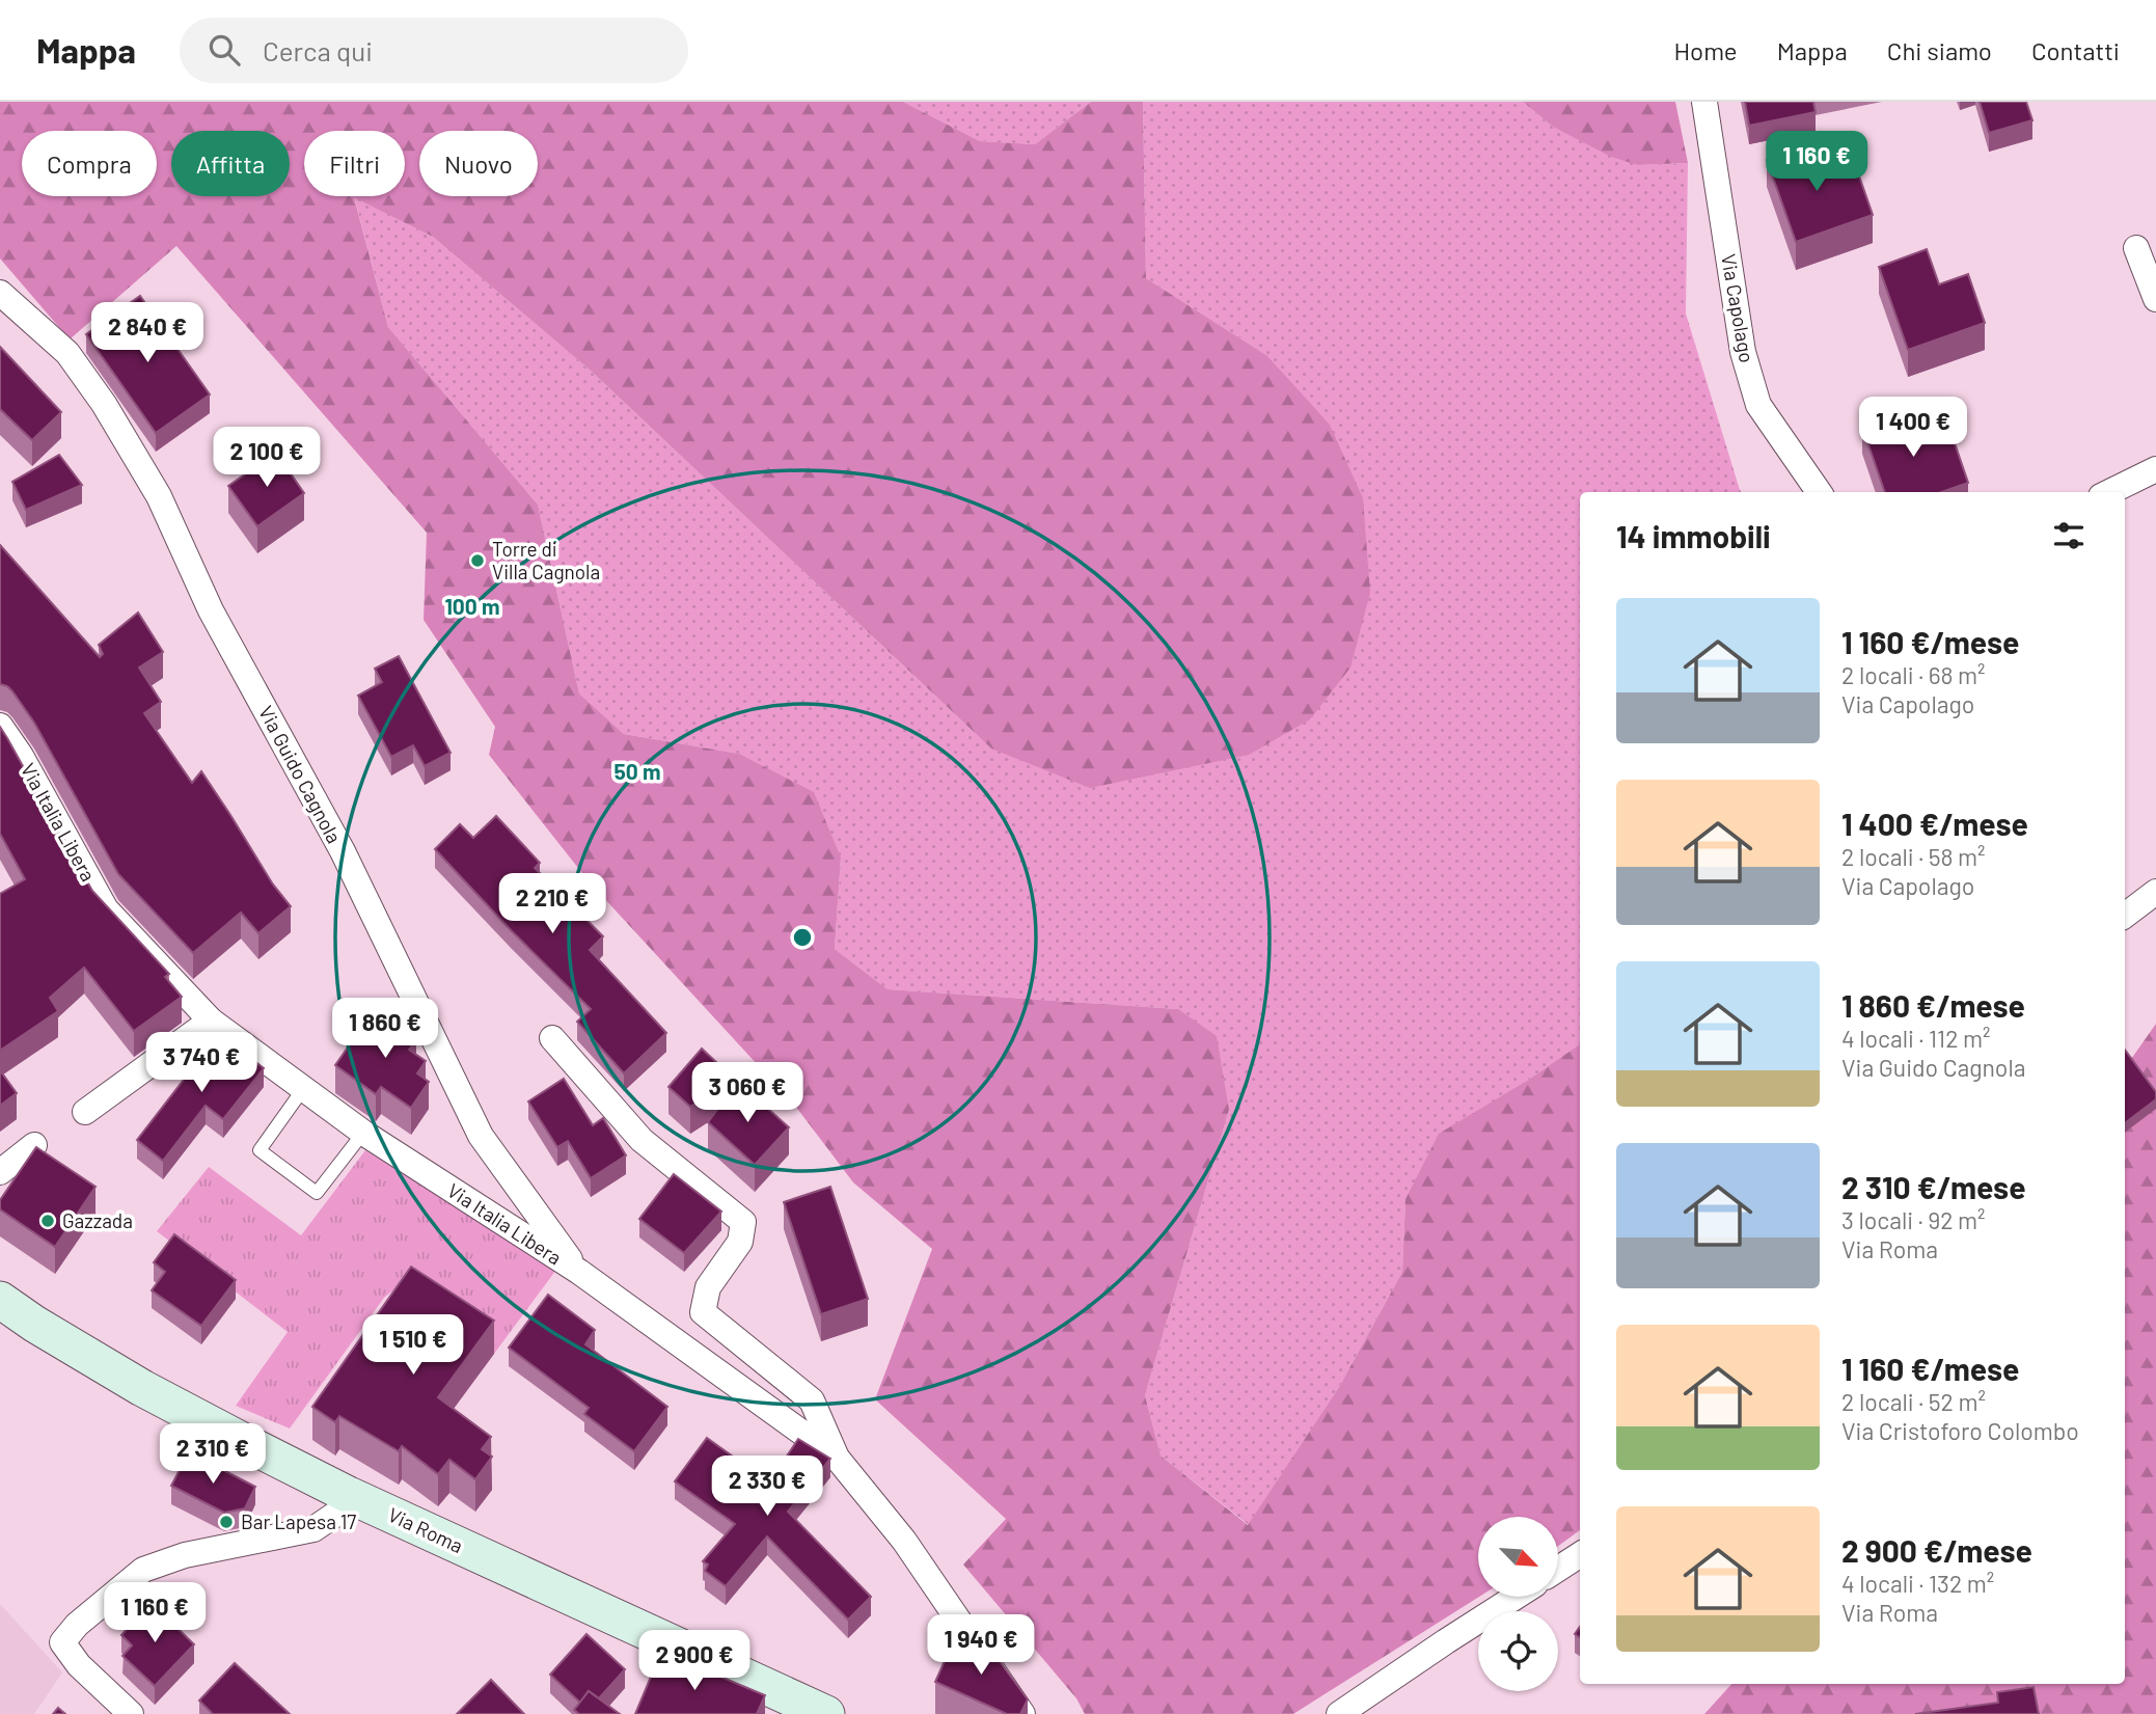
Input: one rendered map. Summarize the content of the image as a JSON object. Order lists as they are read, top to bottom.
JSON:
{
  "streets": {
    "main road": ["Via Roma"],
    "street": ["Via Capolago", "Via Guido Cagnola", "Via Italia Libera"]
  },
  "crossings": [
    ["Via Guido Cagnola", "Via Italia Libera"]
  ],
  "places": ["Torre di Villa Cagnola", "Gazzada", "Bar Lapesa 17"],
  "north": "bottom right",
  "page": {
    "header": "Mappa",
    "search": "Cerca qui",
    "nav": [
      "Home",
      "Mappa",
      "Chi siamo",
      "Contatti"
    ],
    "price": [
      "1 160 €",
      "2 840 €",
      "1 400 €",
      "2 100 €",
      "2 210 €",
      "1 860 €",
      "3 740 €",
      "3 060 €",
      "1 510 €",
      "2 310 €",
      "2 330 €",
      "1 160 €",
      "1 940 €",
      "2 900 €"
    ],
    "chip": [
      "Compra",
      "Affitta",
      "Filtri",
      "Nuovo"
    ],
    "heading": "14 immobili",
    "list": [
      {
        "name": "1 160 €/mese",
        "note": "2 locali · 68 m² · Via Capolago"
      },
      {
        "name": "1 400 €/mese",
        "note": "2 locali · 58 m² · Via Capolago"
      },
      {
        "name": "1 860 €/mese",
        "note": "4 locali · 112 m² · Via Guido Cagnola"
      },
      {
        "name": "2 310 €/mese",
        "note": "3 locali · 92 m² · Via Roma"
      },
      {
        "name": "1 160 €/mese",
        "note": "2 locali · 52 m² · Via Cristoforo Colombo"
      },
      {
        "name": "2 900 €/mese",
        "note": "4 locali · 132 m² · Via Roma"
      }
    ]
  },
  "rings": ["100 m", "50 m"]
}
